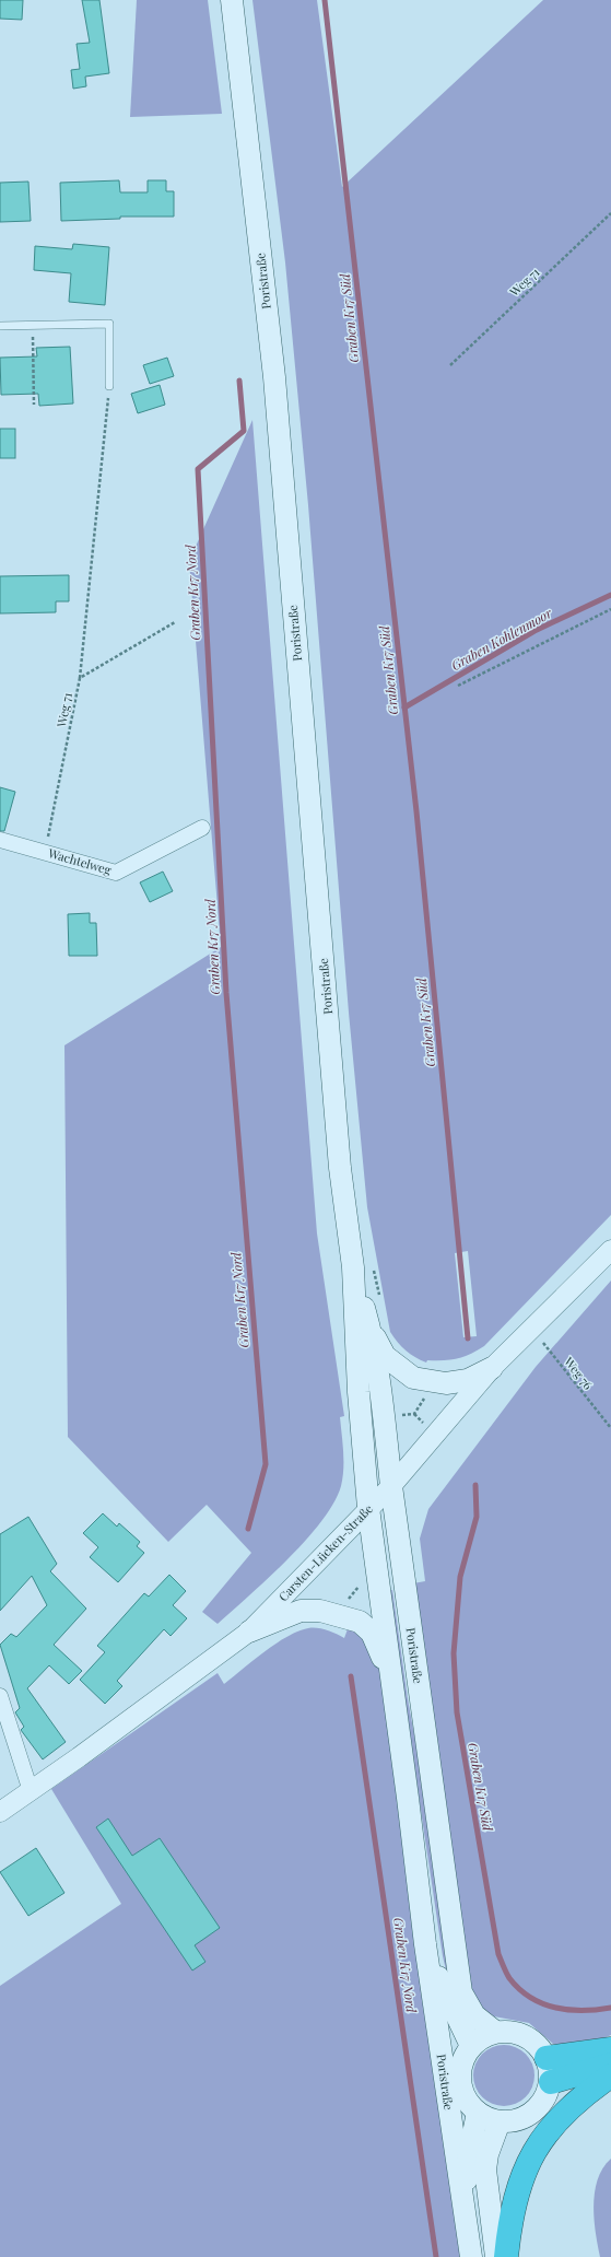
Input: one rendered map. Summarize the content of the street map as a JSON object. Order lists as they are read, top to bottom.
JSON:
{
  "streets": {
    "main road": ["Poristraße"],
    "street": ["Wachtelweg", "Carsten-Lücken-Straße"],
    "path": ["Weg 71", "Weg 76"]
  },
  "crossings": [
    ["Poristraße", "Carsten-Lücken-Straße"],
    ["Weg 71", "Wachtelweg"],
    ["Weg 76", "Carsten-Lücken-Straße"]
  ],
  "water": ["Graben K17 Süd", "Graben K17 Nord", "Graben Kohlenmoor"]
}
